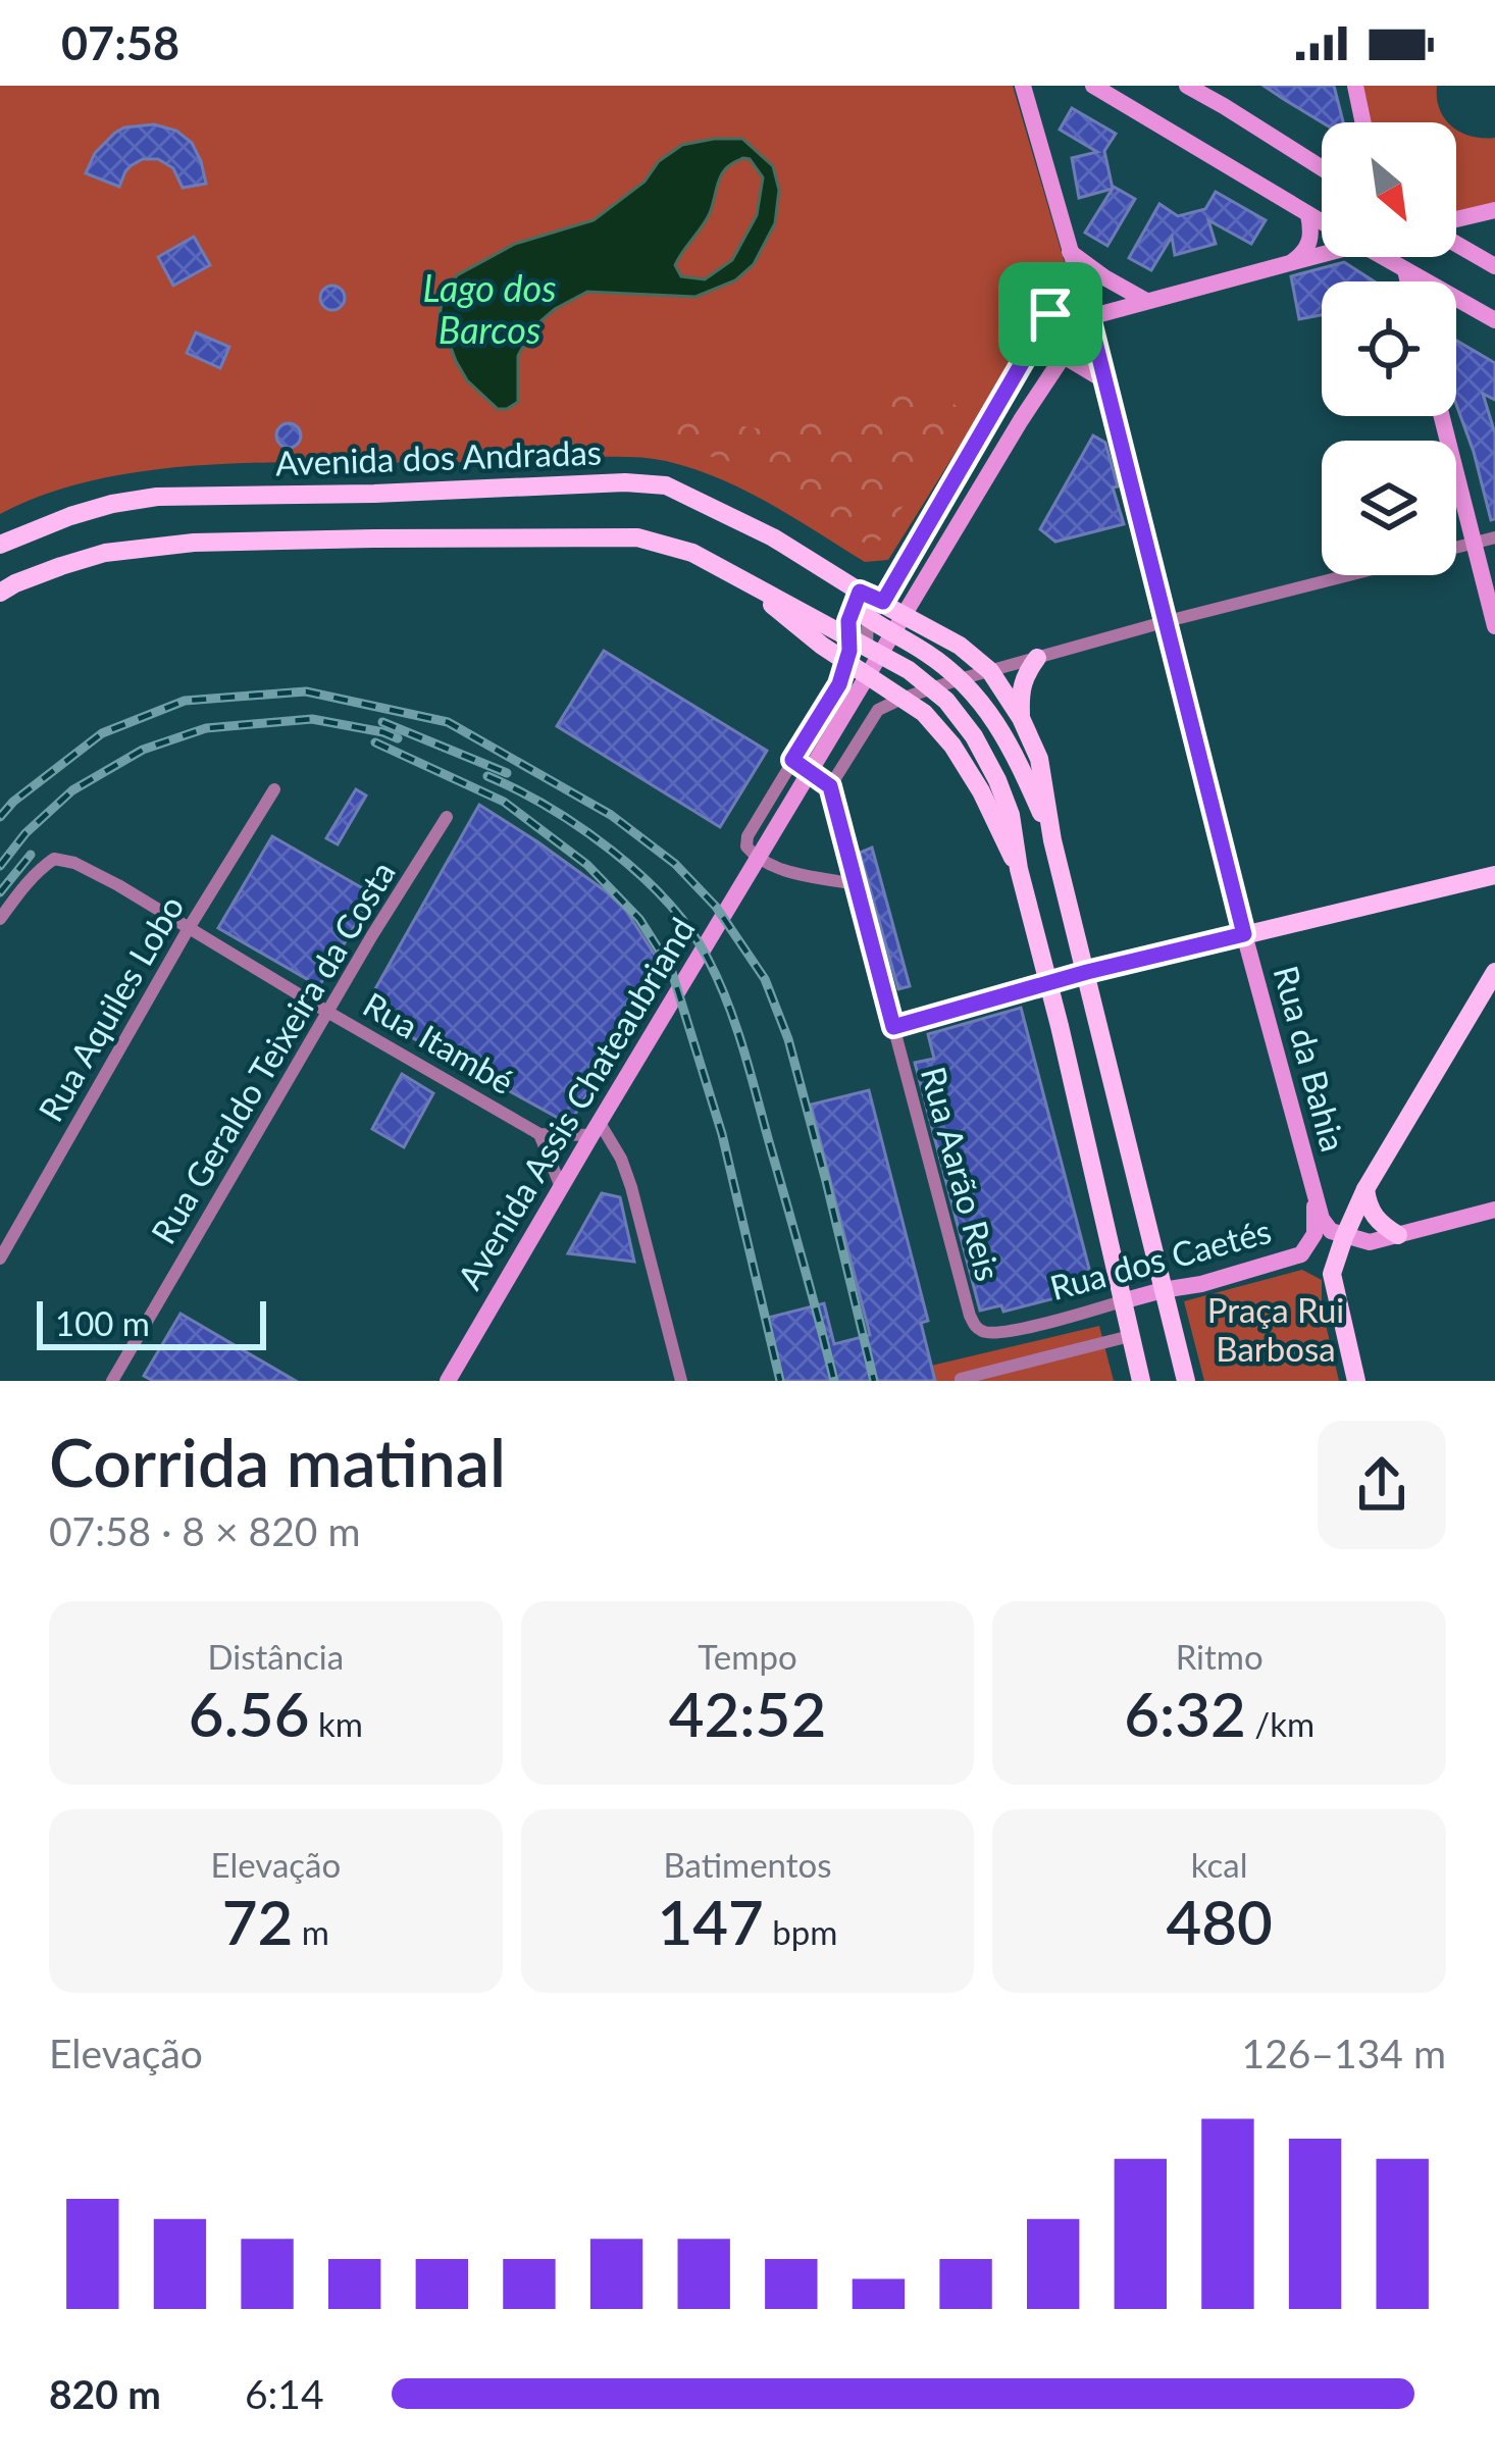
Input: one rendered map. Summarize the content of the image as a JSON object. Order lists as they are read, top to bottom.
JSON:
{
  "streets": {
    "main road": ["Avenida dos Andradas"],
    "street": [
      "Rua Aquiles Lobo",
      "Rua Itambé",
      "Rua Geraldo Teixeira da Costa",
      "Rua da Bahia",
      "Avenida Assis Chateaubriand",
      "Rua Aarão Reis",
      "Rua dos Caetés"
    ]
  },
  "crossings": [
    ["Avenida dos Andradas", "Rua dos Caetés"],
    ["Rua Aquiles Lobo", "Rua Itambé"],
    ["Rua Itambé", "Rua Geraldo Teixeira da Costa"],
    ["Rua Itambé", "Avenida Assis Chateaubriand"],
    ["Rua da Bahia", "Avenida Assis Chateaubriand"],
    ["Rua da Bahia", "Rua dos Caetés"],
    ["Rua Aarão Reis", "Rua dos Caetés"]
  ],
  "water": ["Lago dos Barcos"],
  "parks": ["Praça Rui Barbosa"],
  "scale_bar": "100 m",
  "north": "bottom right",
  "page": {
    "status": "07:58",
    "scale": "100 m",
    "heading": ["Corrida matinal", "07:58 · 8 × 820 m"],
    "stats": [
      ["Distância", "6.56 km"],
      ["Tempo", "42:52"],
      ["Ritmo", "6:32 /km"],
      ["Elevação", "72 m"],
      ["Batimentos", "147 bpm"],
      ["kcal", "480"]
    ],
    "chart": ["Elevação", "126–134 m"],
    "list": [
      {
        "name": "820 m",
        "note": "6:14"
      }
    ]
  }
}
